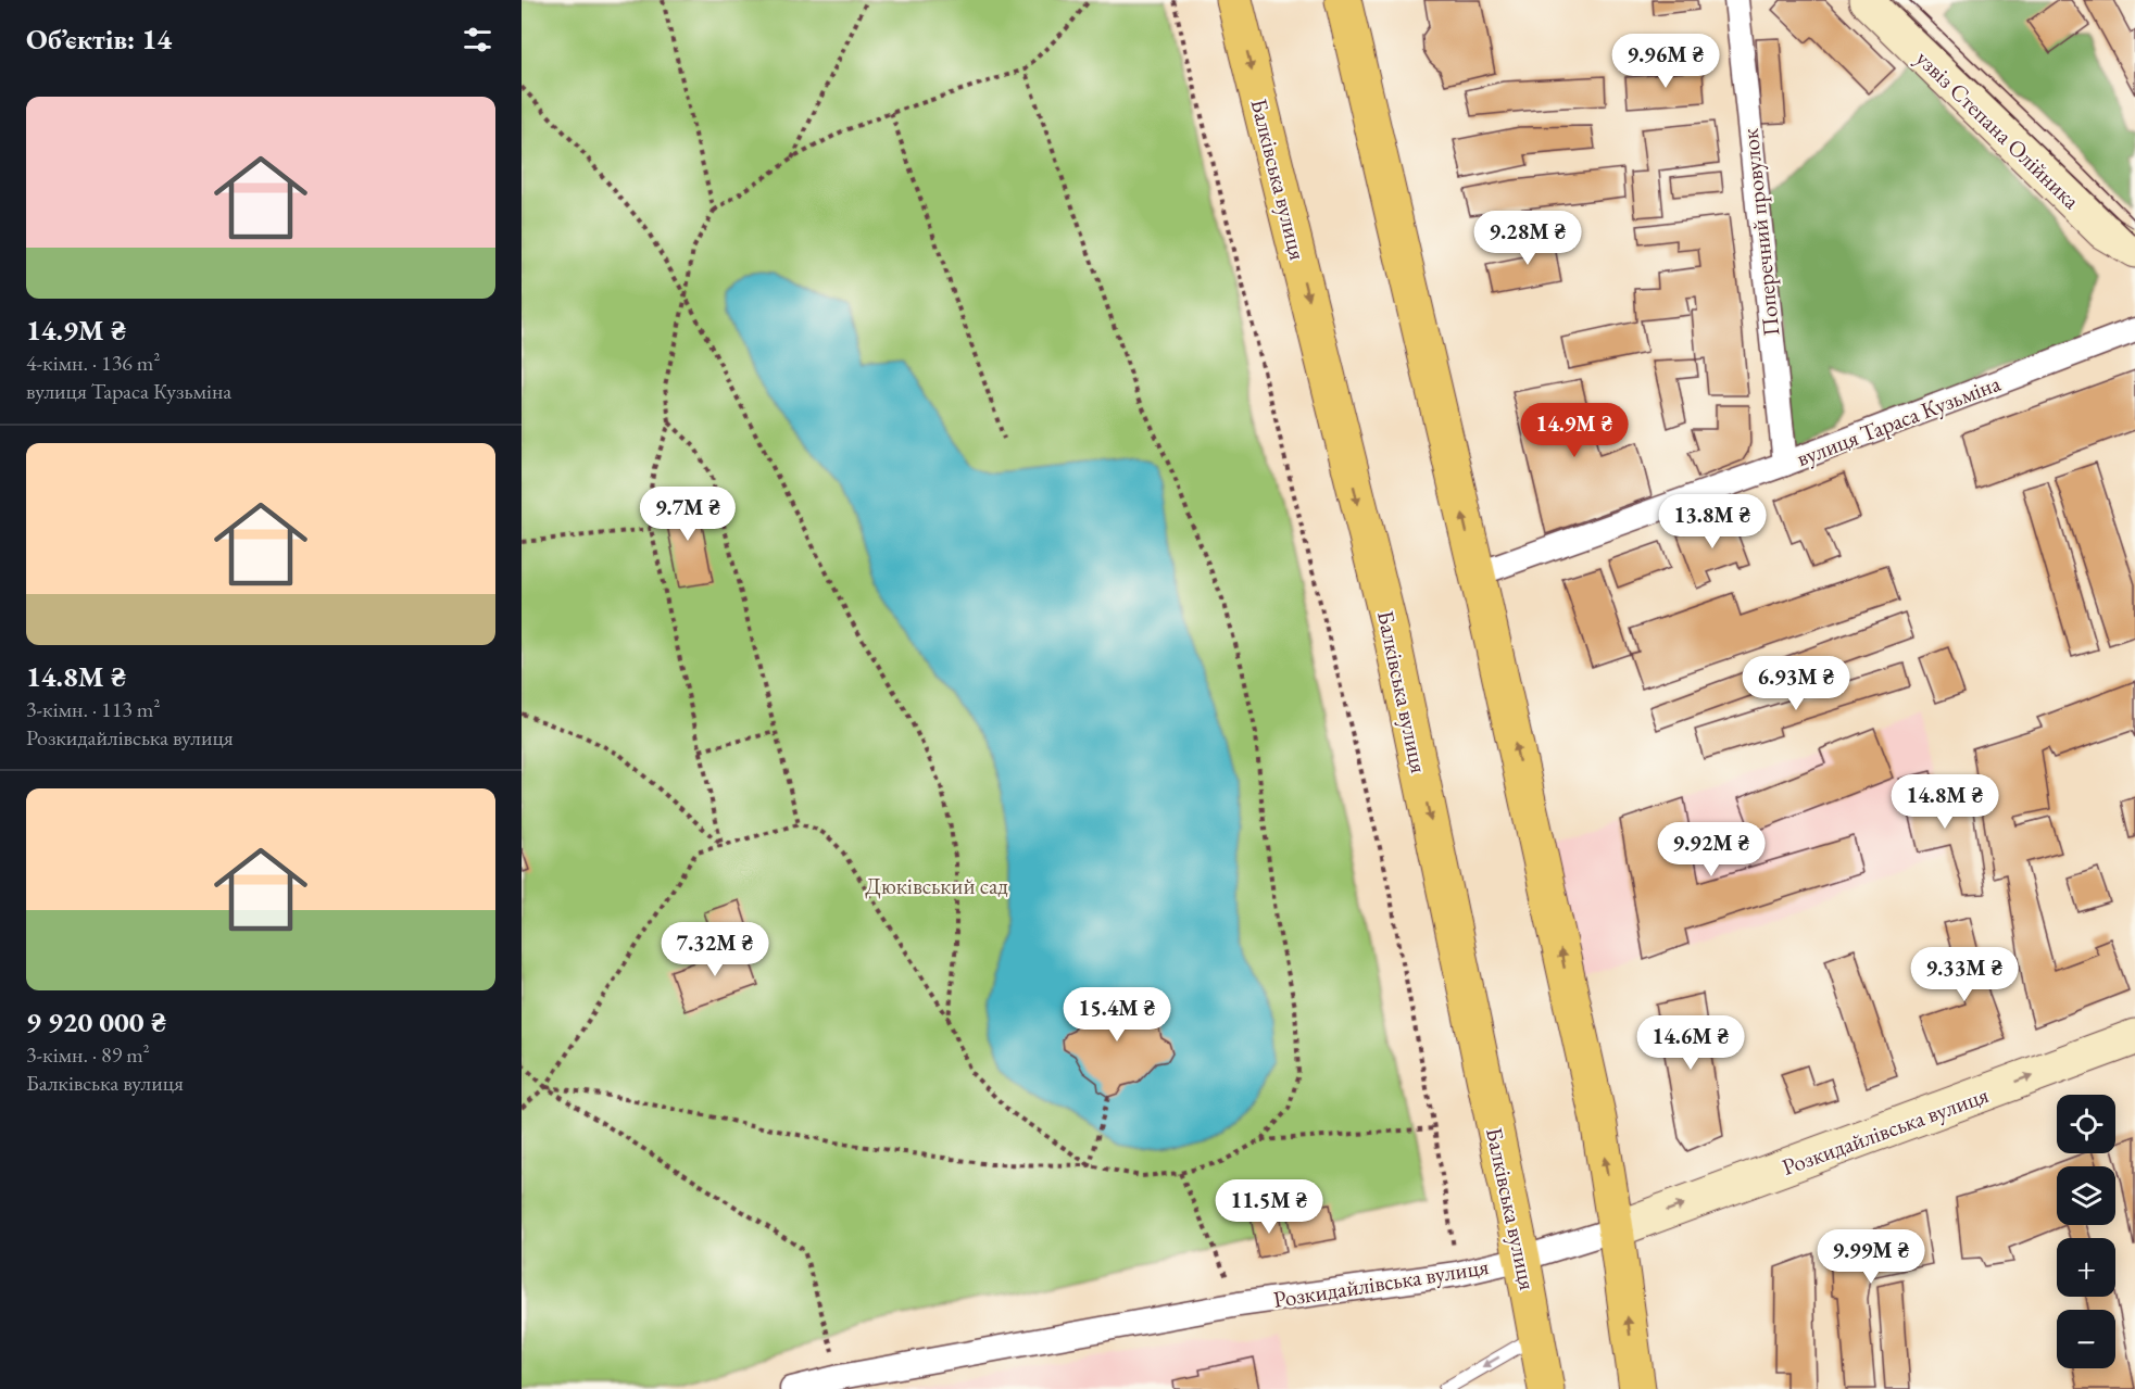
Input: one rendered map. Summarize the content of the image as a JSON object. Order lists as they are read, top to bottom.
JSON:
{
  "streets": {
    "main road": ["Балківська вулиця"],
    "street": [
      "узвіз Степана Олійника",
      "Поперечний провулок",
      "вулиця Тараса Кузьміна",
      "Розкидайлівська вулиця"
    ]
  },
  "crossings": [
    ["Балківська вулиця", "Розкидайлівська вулиця"],
    ["Поперечний провулок", "вулиця Тараса Кузьміна"]
  ],
  "one_way": ["Розкидайлівська вулиця"],
  "parks": ["Дюківський сад"],
  "page": {
    "heading": "Об’єктів: 14",
    "price": [
      "9.96M ₴",
      "9.28M ₴",
      "14.9M ₴",
      "9.7M ₴",
      "13.8M ₴",
      "6.93M ₴",
      "14.8M ₴",
      "9.92M ₴",
      "7.32M ₴",
      "9.33M ₴",
      "15.4M ₴",
      "14.6M ₴",
      "11.5M ₴",
      "9.99M ₴"
    ],
    "list": [
      {
        "name": "14.9M ₴",
        "note": "4-кімн. · 136 m² · вулиця Тараса Кузьміна"
      },
      {
        "name": "14.8M ₴",
        "note": "3-кімн. · 113 m² · Розкидайлівська вулиця"
      },
      {
        "name": "9 920 000 ₴",
        "note": "3-кімн. · 89 m² · Балківська вулиця"
      }
    ],
    "map_buttons": ["+", "−"]
  }
}
